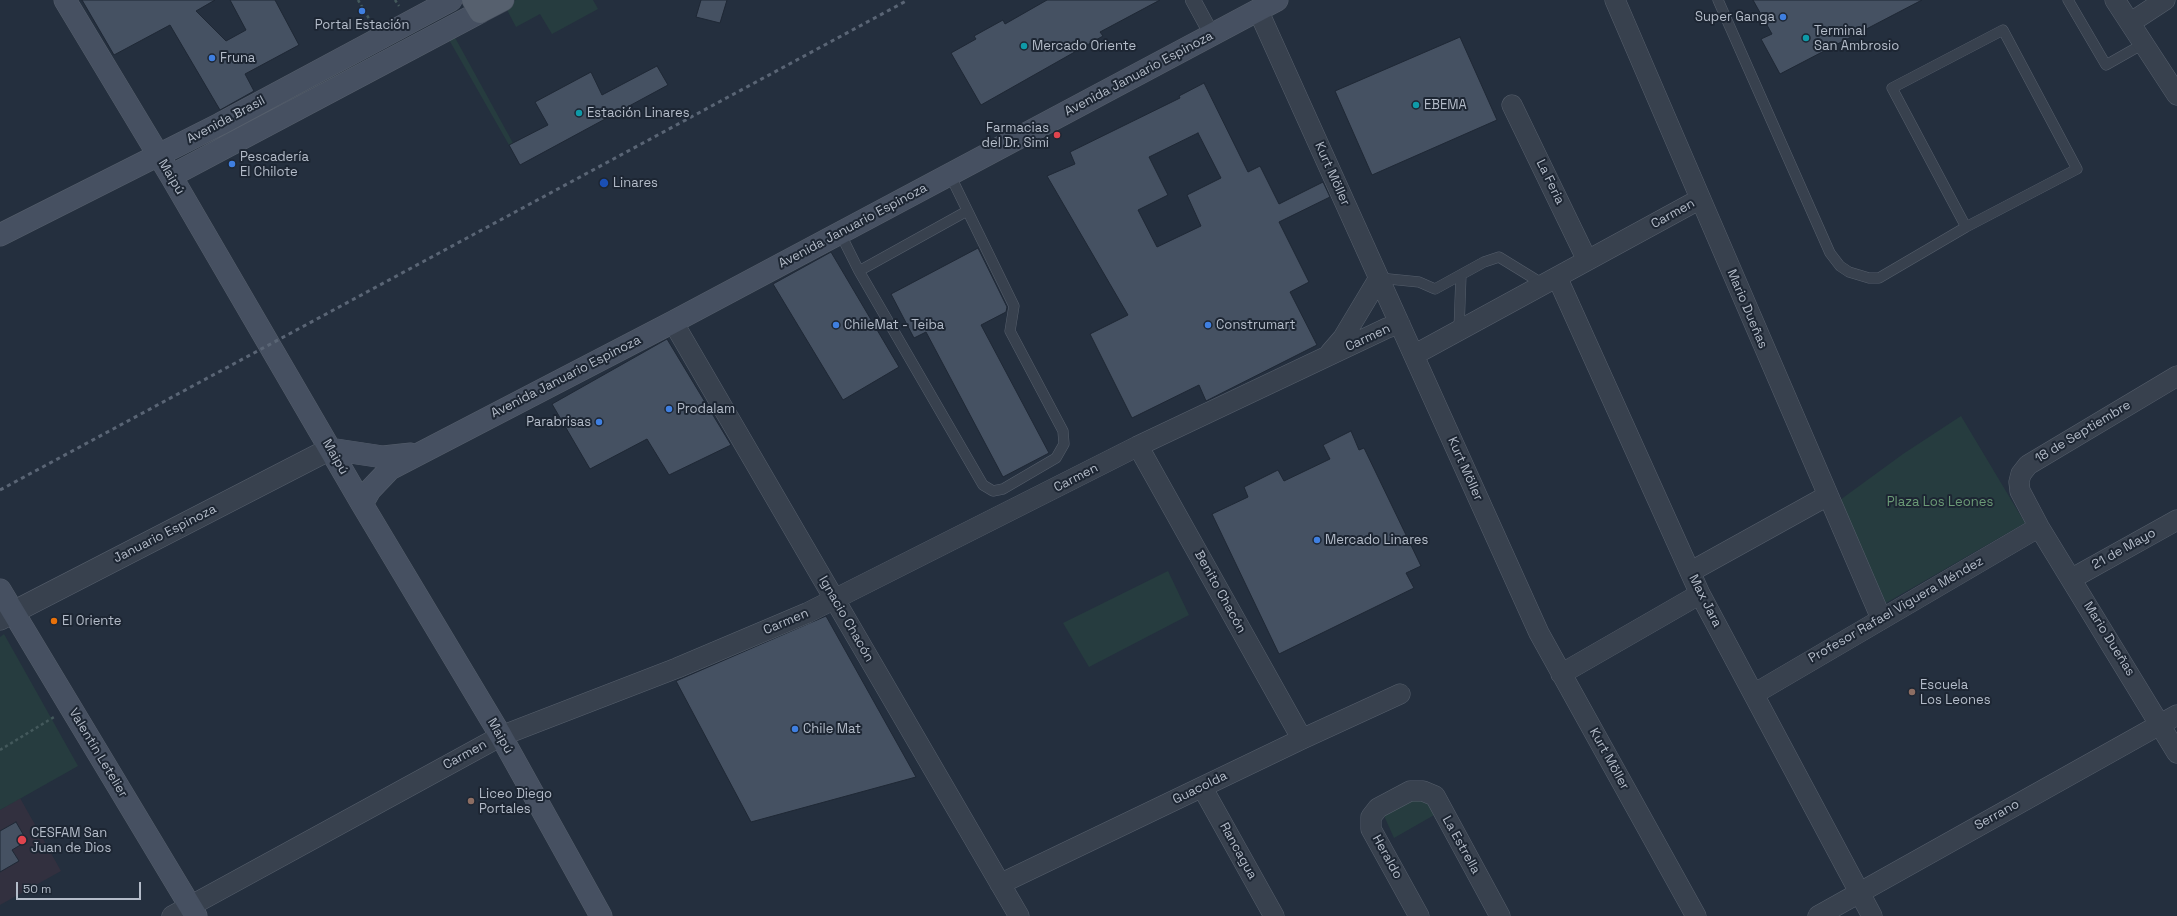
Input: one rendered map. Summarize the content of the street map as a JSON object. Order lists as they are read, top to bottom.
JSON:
{
  "streets": {
    "main road": [
      "Avenida Januario Espinoza",
      "Avenida Brasil",
      "Maipú",
      "Valentín Letelier"
    ],
    "street": [
      "Kurt Möller",
      "La Feria",
      "Carmen",
      "Mario Dueñas",
      "18 de Septiembre",
      "Januario Espinoza",
      "21 de Mayo",
      "Benito Chacón",
      "Max Jara",
      "Profesor Rafael Viguera Méndez",
      "Ignacio Chacón",
      "Guacolda",
      "Serrano",
      "La Estrella",
      "Rancagua",
      "Heraldo"
    ]
  },
  "crossings": [
    ["Avenida Januario Espinoza", "Kurt Möller"],
    ["Avenida Januario Espinoza", "Maipú"],
    ["Avenida Januario Espinoza", "Januario Espinoza"],
    ["Avenida Januario Espinoza", "Ignacio Chacón"],
    ["Avenida Brasil", "Maipú"],
    ["Kurt Möller", "Carmen"],
    ["Maipú", "Carmen"],
    ["Maipú", "Januario Espinoza"],
    ["La Feria", "Carmen"],
    ["Carmen", "Mario Dueñas"],
    ["Carmen", "Benito Chacón"],
    ["Carmen", "Max Jara"],
    ["Carmen", "Ignacio Chacón"],
    ["Carmen", "Valentín Letelier"],
    ["Mario Dueñas", "18 de Septiembre"],
    ["Mario Dueñas", "21 de Mayo"],
    ["Mario Dueñas", "Profesor Rafael Viguera Méndez"],
    ["Mario Dueñas", "Serrano"],
    ["18 de Septiembre", "Profesor Rafael Viguera Méndez"],
    ["Januario Espinoza", "Valentín Letelier"],
    ["Benito Chacón", "Guacolda"],
    ["Max Jara", "Profesor Rafael Viguera Méndez"],
    ["Max Jara", "Serrano"],
    ["Ignacio Chacón", "Guacolda"],
    ["Guacolda", "Rancagua"],
    ["La Estrella", "Heraldo"]
  ],
  "parks": ["Plaza Los Leones"],
  "places": [
    "Portal Estación",
    "Super Ganga",
    "Terminal San Ambrosio",
    "Mercado Oriente",
    "Fruna",
    "EBEMA",
    "Estación Linares",
    "Farmacias del Dr. Simi",
    "Pescadería El Chilote",
    "Linares",
    "ChileMat - Teiba",
    "Construmart",
    "Prodalam",
    "Parabrisas",
    "Mercado Linares",
    "El Oriente",
    "Escuela Los Leones",
    "Chile Mat",
    "Liceo Diego Portales",
    "CESFAM San Juan de Dios"
  ],
  "scale_bar": "50 m"
}
